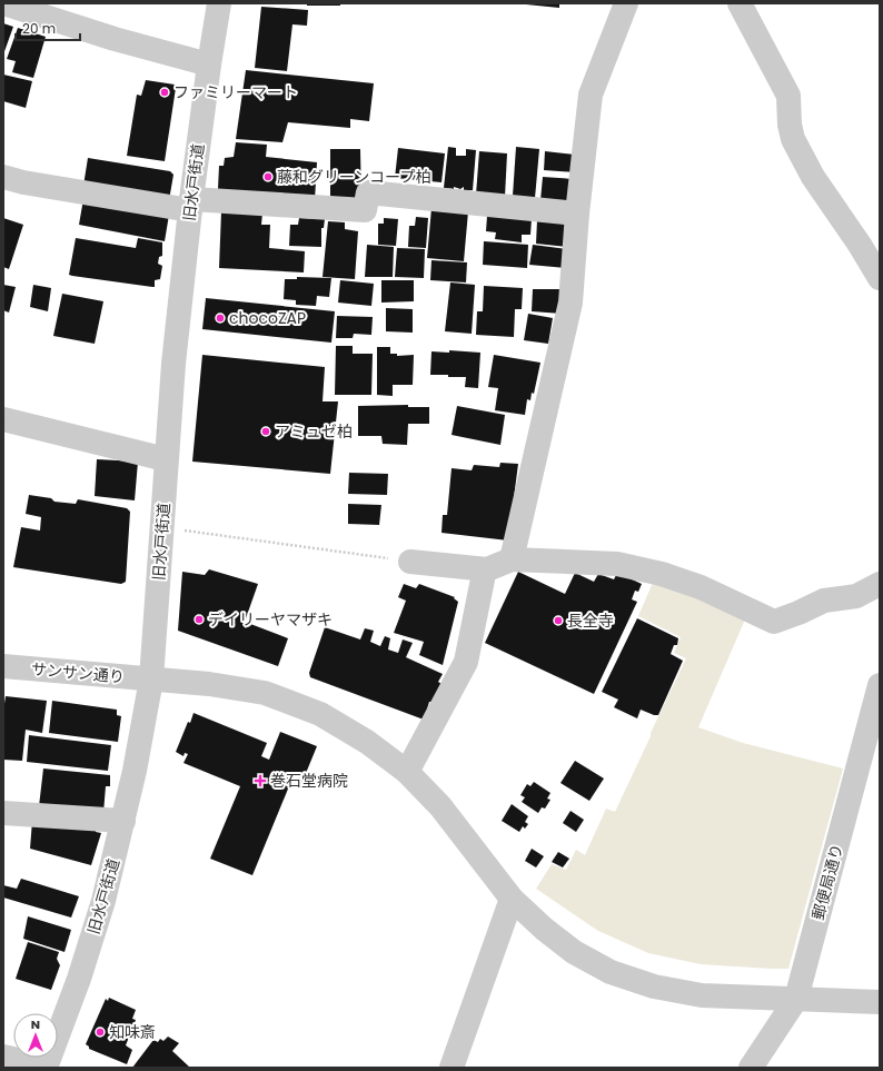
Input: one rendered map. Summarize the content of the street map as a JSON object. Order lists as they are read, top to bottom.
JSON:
{
  "streets": {
    "street": ["旧水戸街道", "サンサン通り", "郵便局通り"]
  },
  "crossings": [
    ["旧水戸街道", "サンサン通り"],
    ["サンサン通り", "郵便局通り"]
  ],
  "places": {
    "other": [
      "ファミリーマート",
      "藤和グリーンコープ柏",
      "chocoZAP",
      "アミュゼ柏",
      "デイリーヤマザキ",
      "長全寺",
      "知味斎"
    ],
    "health": ["巻石堂病院"]
  },
  "scale_bar": "20 m",
  "north": "top"
}
